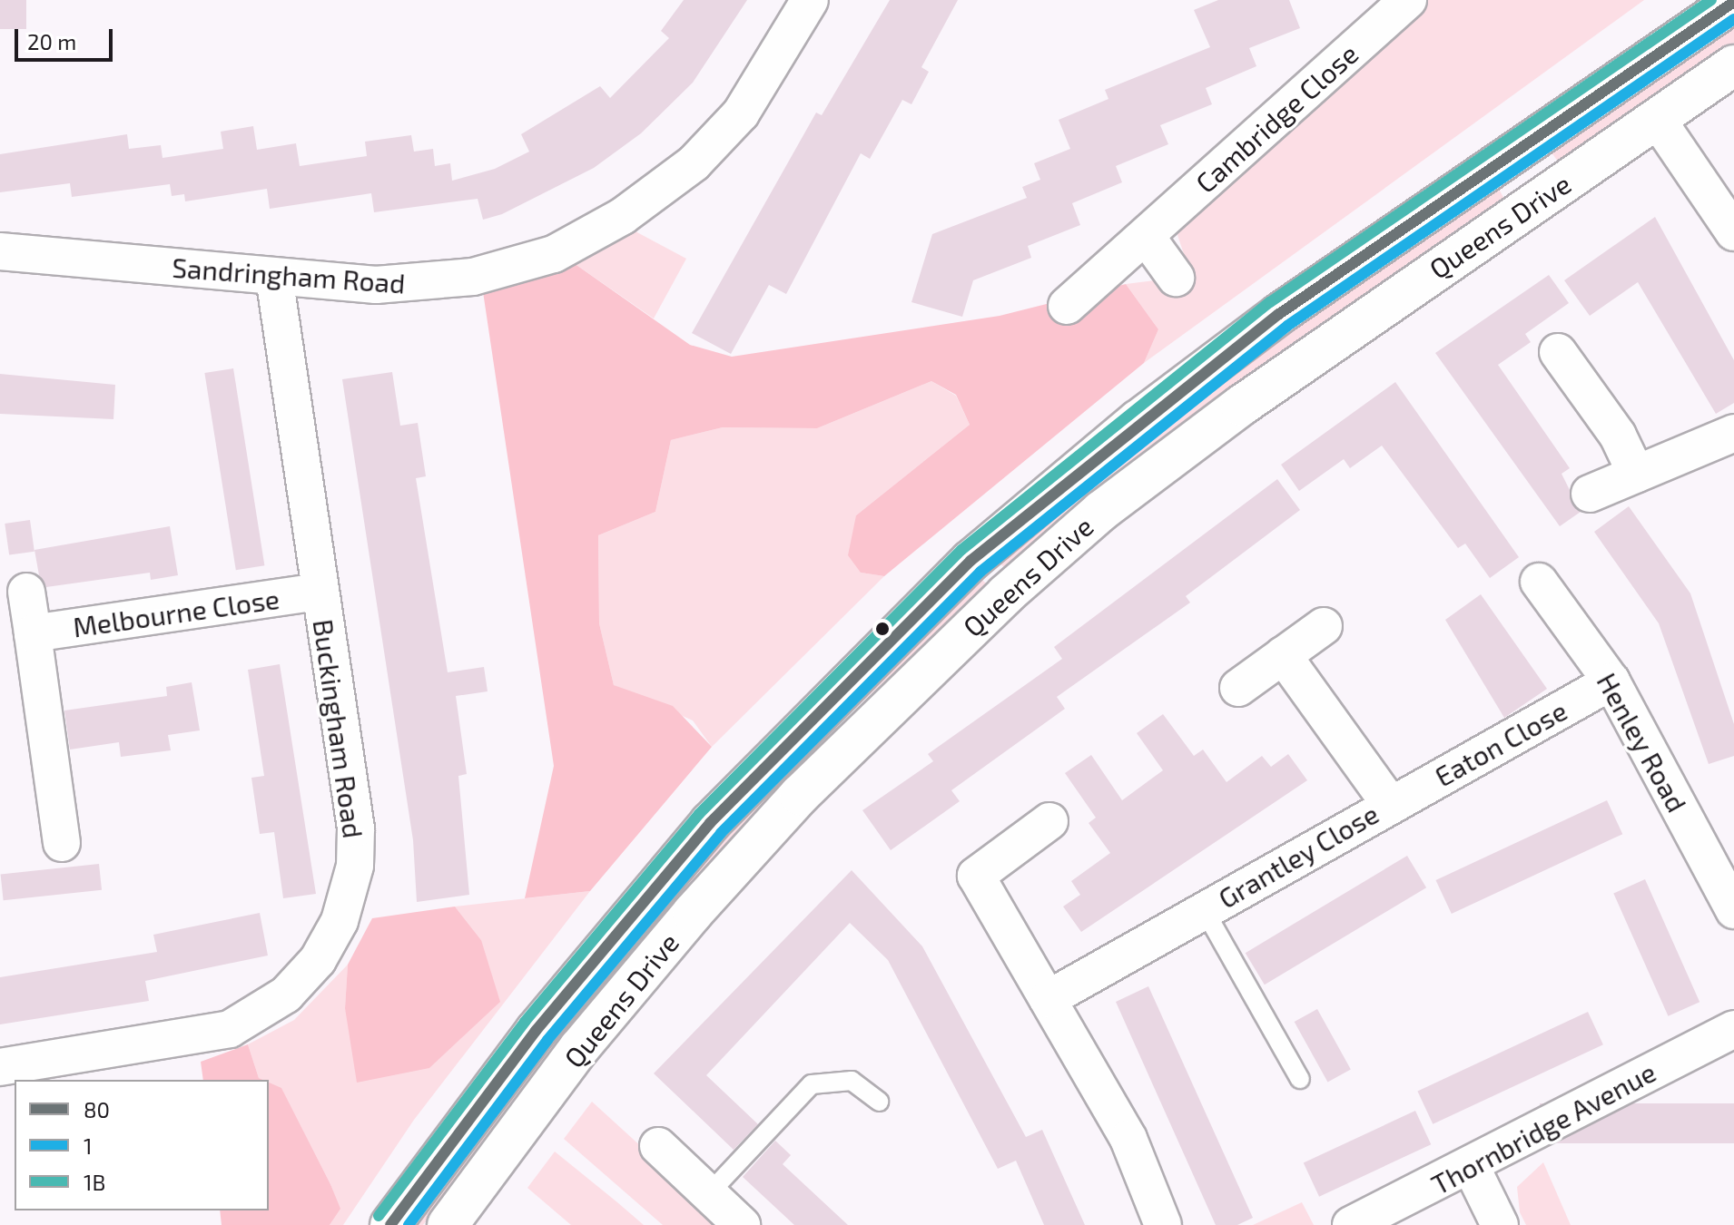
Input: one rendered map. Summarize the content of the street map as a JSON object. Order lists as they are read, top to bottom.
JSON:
{
  "streets": {
    "main road": ["Queens Drive"],
    "street": [
      "Cambridge Close",
      "Sandringham Road",
      "Melbourne Close",
      "Buckingham Road",
      "Henley Road",
      "Eaton Close",
      "Grantley Close",
      "Thornbridge Avenue"
    ]
  },
  "crossings": [
    ["Sandringham Road", "Buckingham Road"],
    ["Melbourne Close", "Buckingham Road"],
    ["Henley Road", "Eaton Close"],
    ["Eaton Close", "Grantley Close"]
  ],
  "lines": ["transit line 1B", "transit line 80", "transit line 1"],
  "legend": ["80", "1", "1B"],
  "scale_bar": "20 m"
}
